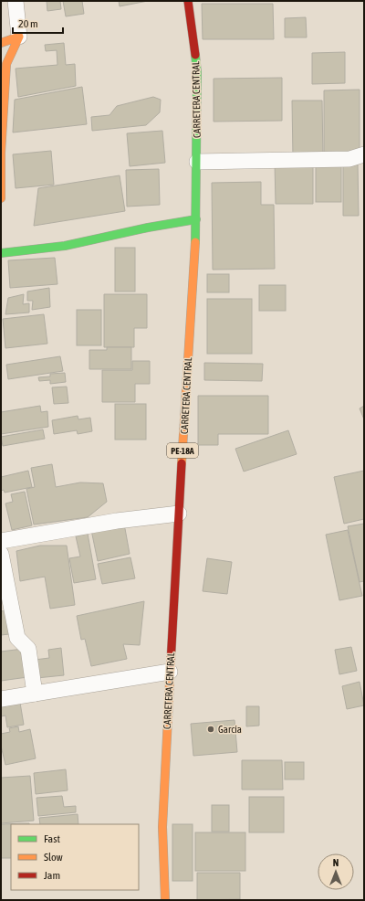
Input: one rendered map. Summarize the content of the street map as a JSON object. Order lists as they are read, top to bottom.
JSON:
{
  "streets": {
    "main road": ["CARRETERA CENTRAL", "PE-18A"]
  },
  "places": ["García"],
  "legend": ["Fast", "Slow", "Jam"],
  "scale_bar": "20 m",
  "north": "top"
}
